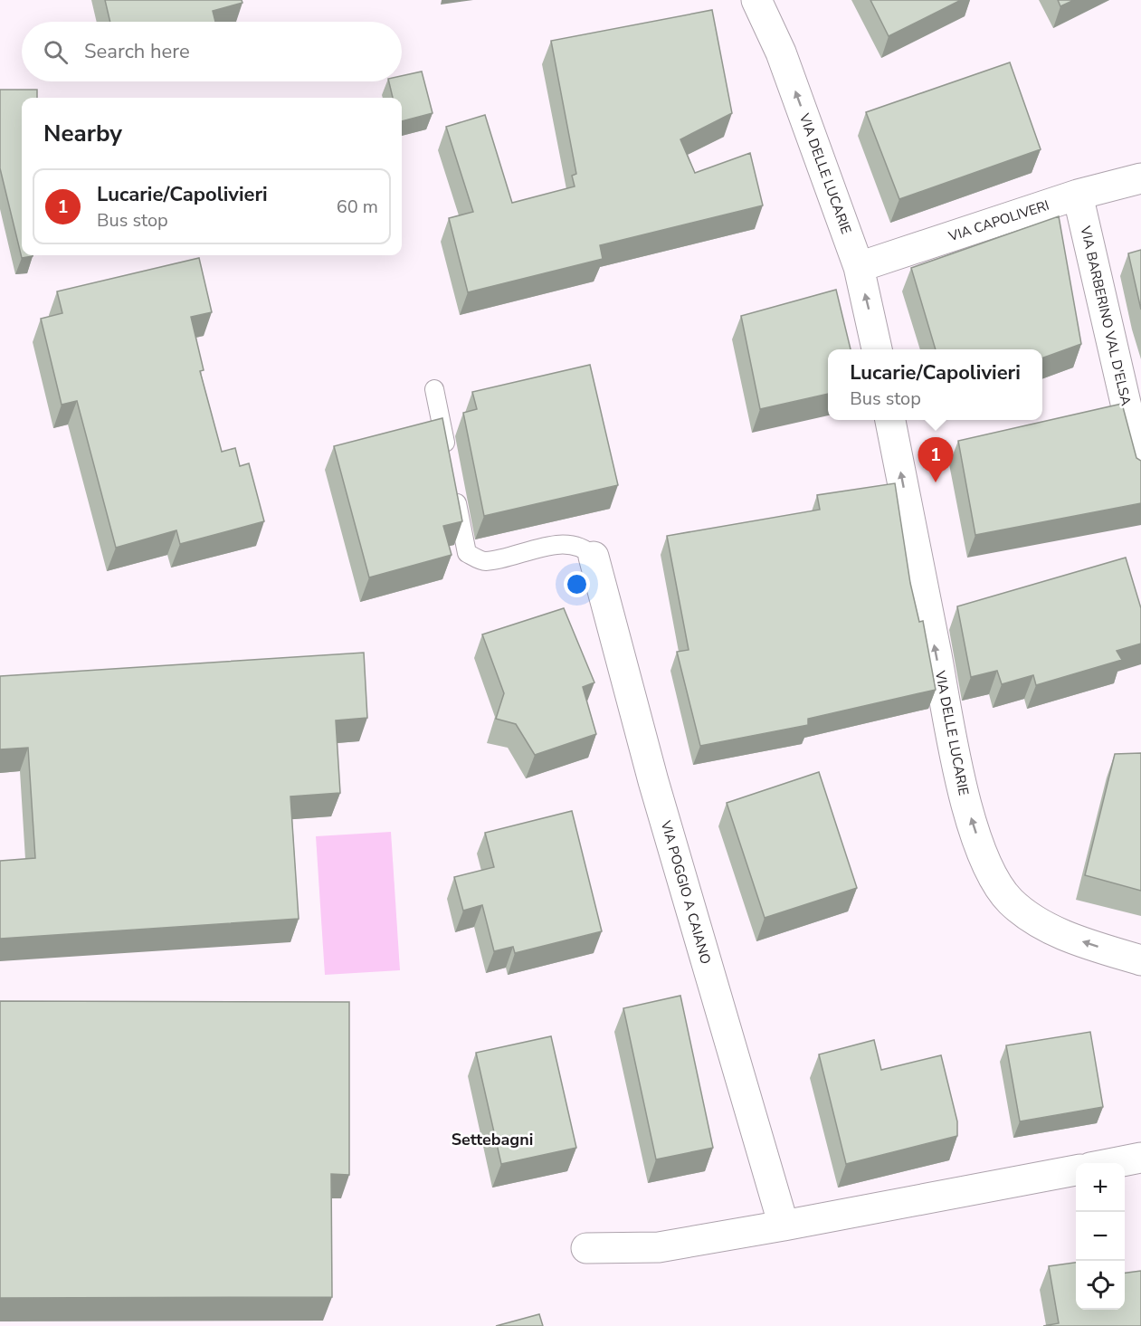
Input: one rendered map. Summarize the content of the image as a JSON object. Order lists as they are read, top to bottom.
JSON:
{
  "streets": {
    "street": [
      "VIA DELLE LUCARIE",
      "VIA CAPOLIVERI",
      "VIA BARBERINO VAL D'ELSA",
      "VIA POGGIO A CAIANO"
    ]
  },
  "crossings": [
    ["VIA DELLE LUCARIE", "VIA CAPOLIVERI"],
    ["VIA CAPOLIVERI", "VIA BARBERINO VAL D'ELSA"]
  ],
  "one_way": ["VIA DELLE LUCARIE"],
  "districts": ["Settebagni"],
  "page": {
    "search": "Search here",
    "heading": "Nearby",
    "list": [
      {
        "mark": "1",
        "name": "Lucarie/Capolivieri",
        "note": "Bus stop",
        "value": "60 m"
      }
    ],
    "popup": ["Lucarie/Capolivieri", "Bus stop"],
    "pins": "1",
    "map_buttons": ["+", "−"]
  }
}
